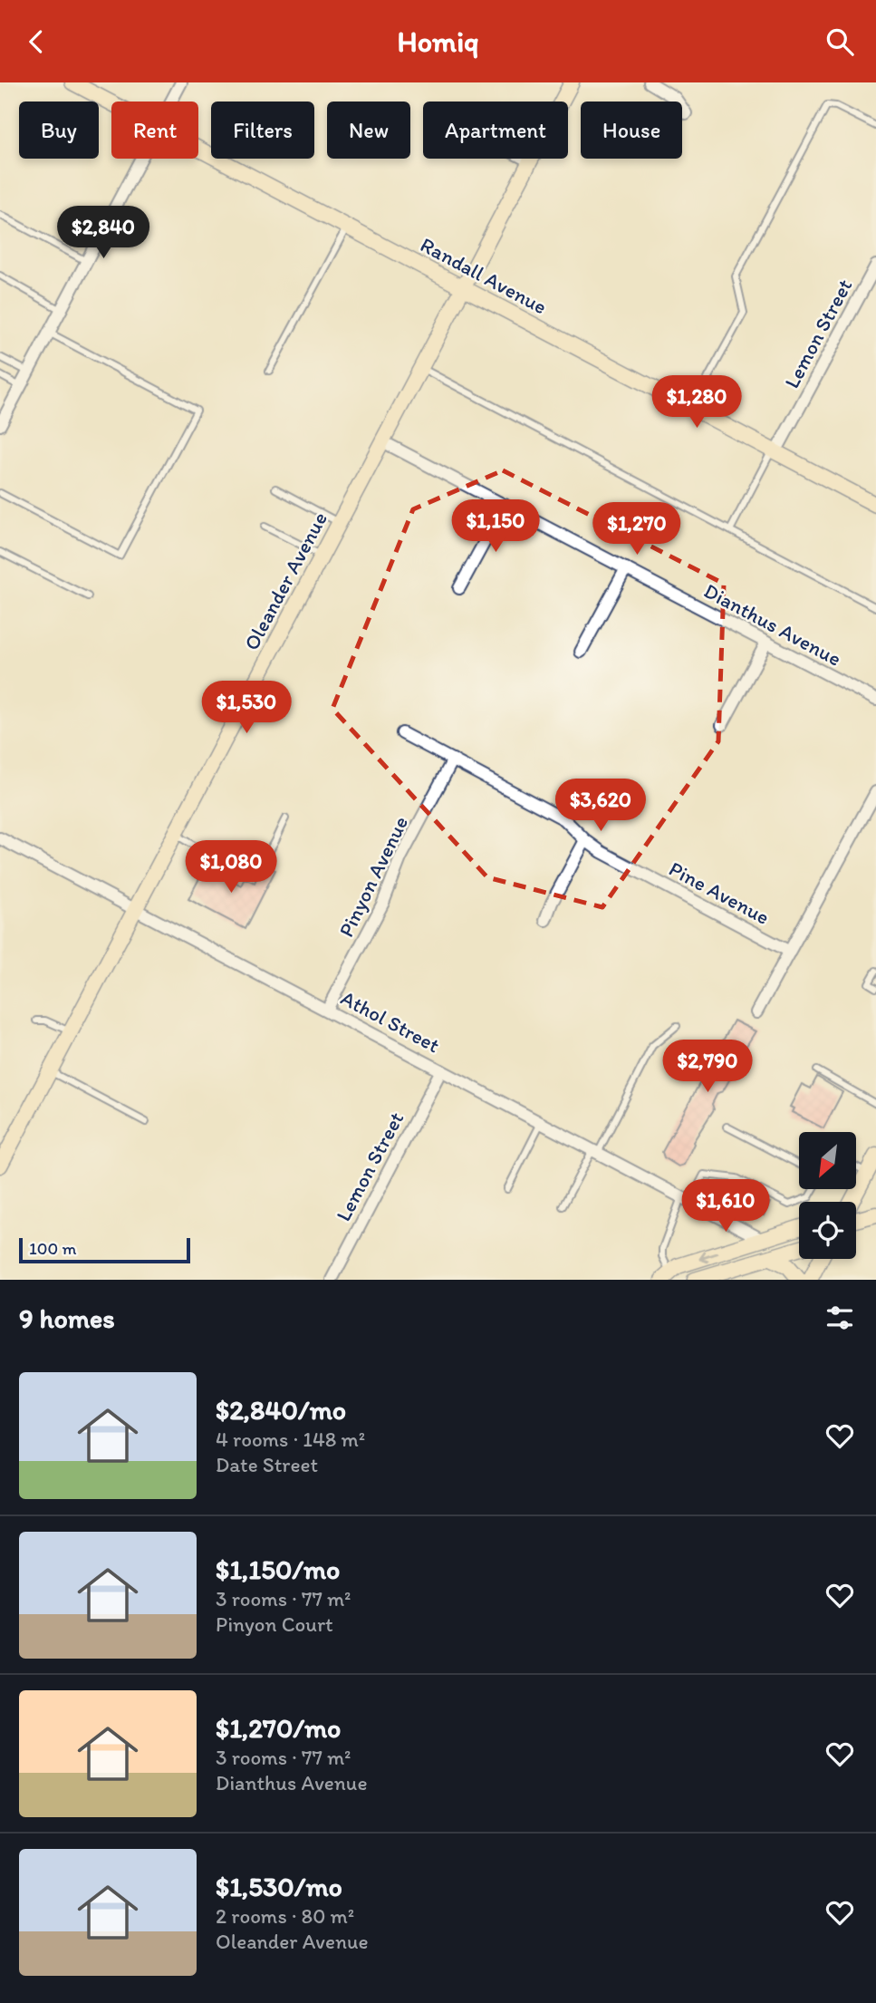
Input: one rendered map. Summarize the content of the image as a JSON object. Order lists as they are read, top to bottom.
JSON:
{
  "streets": {
    "street": [
      "Randall Avenue",
      "Lemon Street",
      "Oleander Avenue",
      "Dianthus Avenue",
      "Pinyon Avenue",
      "Pine Avenue",
      "Athol Street"
    ]
  },
  "crossings": [
    ["Randall Avenue", "Lemon Street"],
    ["Randall Avenue", "Oleander Avenue"],
    ["Lemon Street", "Athol Street"],
    ["Oleander Avenue", "Dianthus Avenue"],
    ["Oleander Avenue", "Athol Street"],
    ["Pinyon Avenue", "Pine Avenue"],
    ["Pinyon Avenue", "Athol Street"]
  ],
  "scale_bar": "100 m",
  "north": "bottom left",
  "page": {
    "header": "Homiq",
    "chip": [
      "Buy",
      "Rent",
      "Filters",
      "New",
      "Apartment",
      "House"
    ],
    "price": [
      "$2,840",
      "$1,280",
      "$1,150",
      "$1,270",
      "$1,530",
      "$3,620",
      "$1,080",
      "$2,790",
      "$1,610"
    ],
    "scale": "100 m",
    "heading": "9 homes",
    "list": [
      {
        "name": "$2,840/mo",
        "note": "4 rooms · 148 m² · Date Street"
      },
      {
        "name": "$1,150/mo",
        "note": "3 rooms · 77 m² · Pinyon Court"
      },
      {
        "name": "$1,270/mo",
        "note": "3 rooms · 77 m² · Dianthus Avenue"
      },
      {
        "name": "$1,530/mo",
        "note": "2 rooms · 80 m² · Oleander Avenue"
      }
    ]
  }
}
